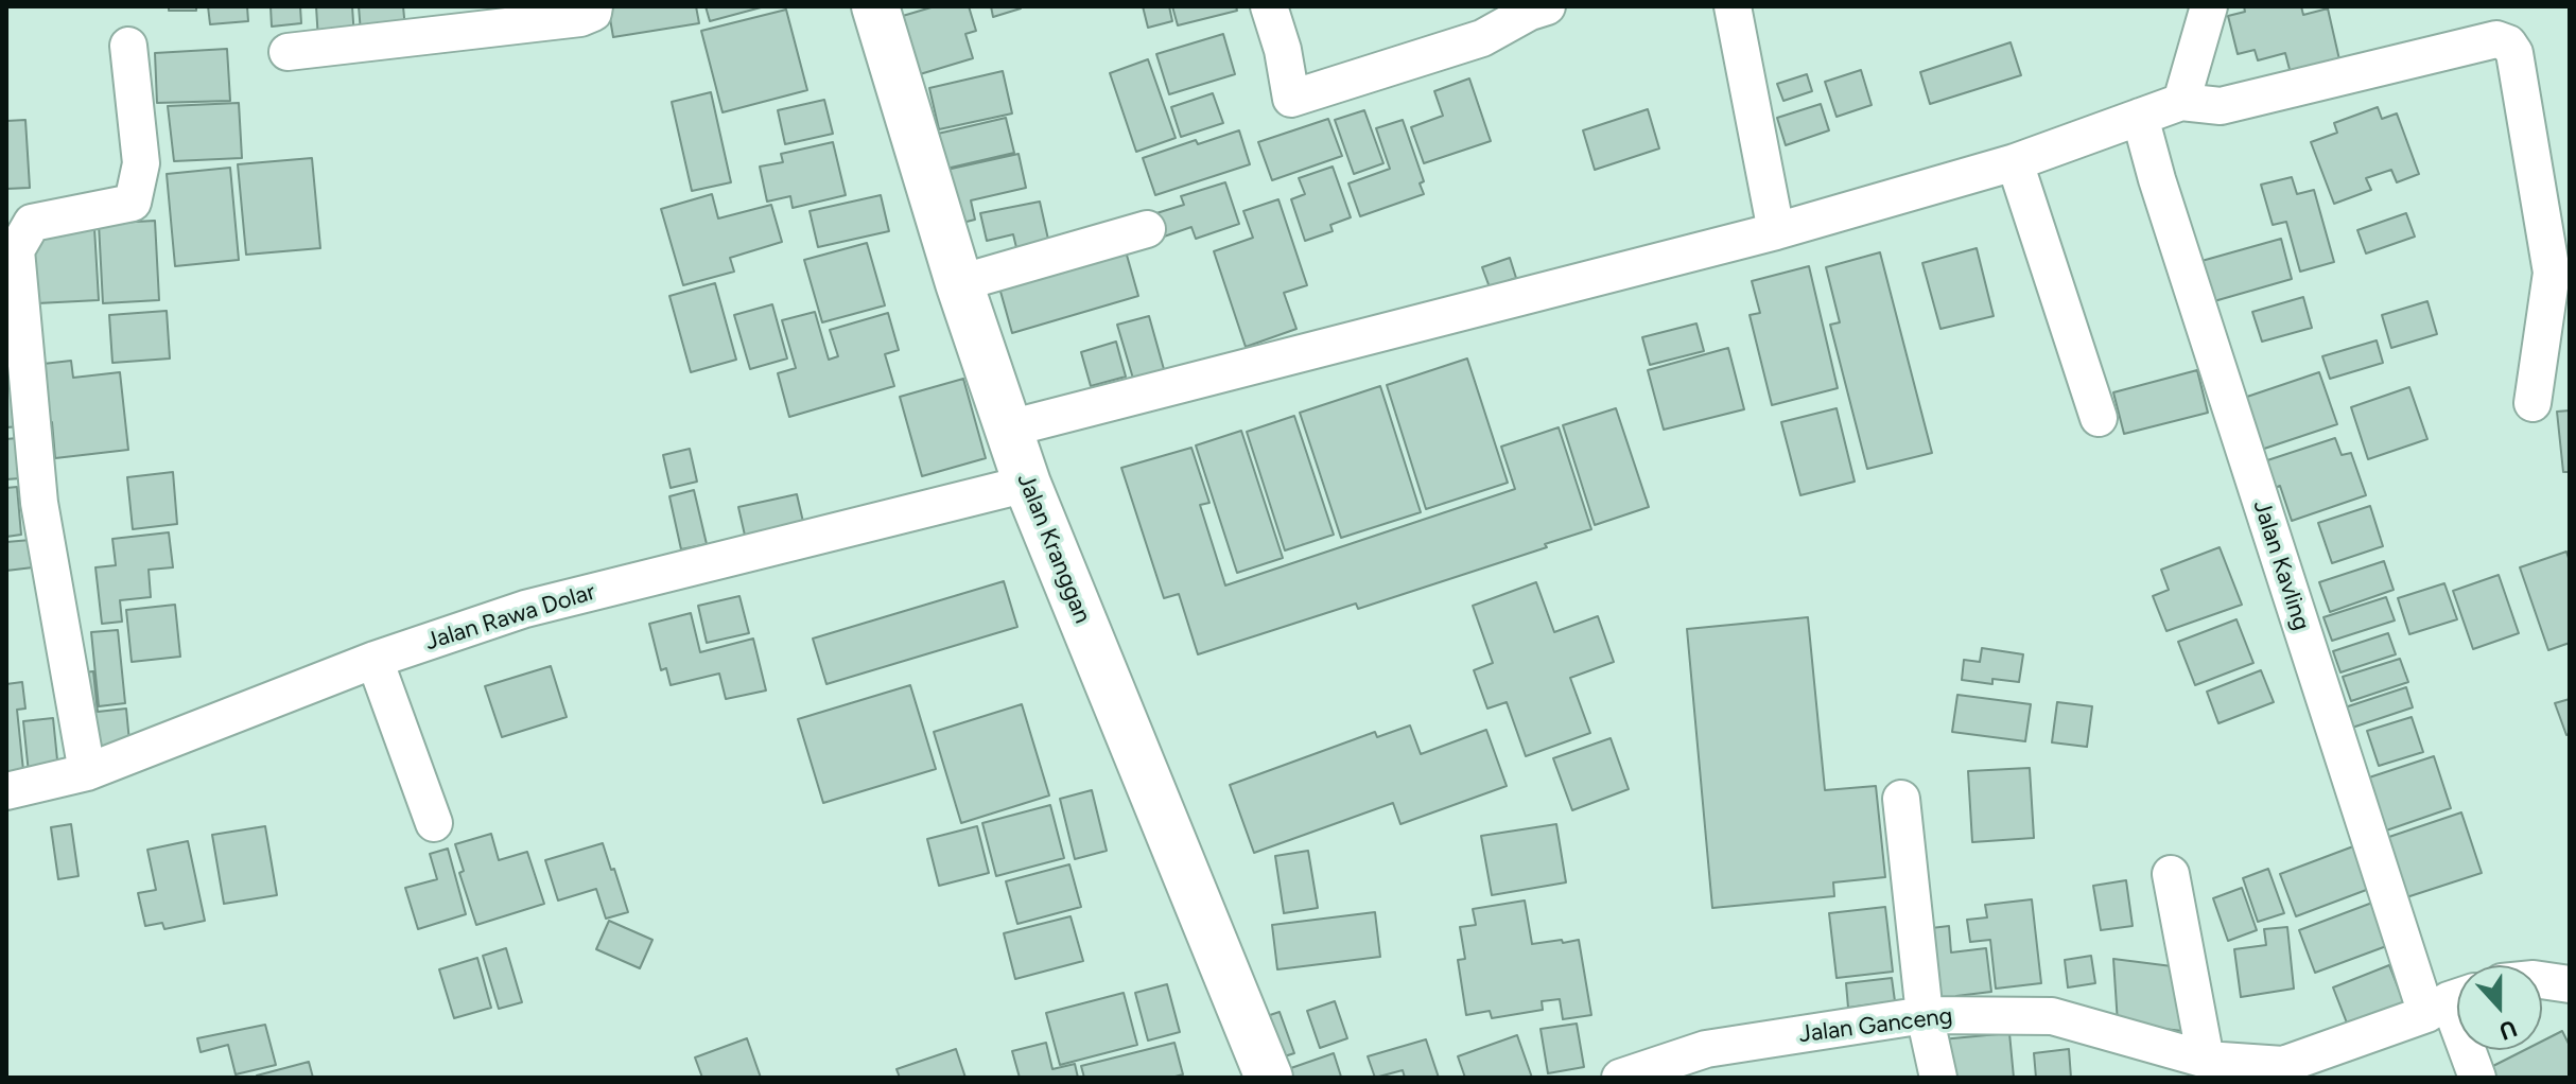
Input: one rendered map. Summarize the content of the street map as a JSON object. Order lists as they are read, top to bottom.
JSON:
{
  "streets": {
    "main road": ["Jalan Kranggan"],
    "street": ["Jalan Kavling", "Jalan Rawa Dolar", "Jalan Ganceng"]
  },
  "crossings": [
    ["Jalan Kranggan", "Jalan Rawa Dolar"],
    ["Jalan Kavling", "Jalan Ganceng"]
  ],
  "north": "bottom"
}
